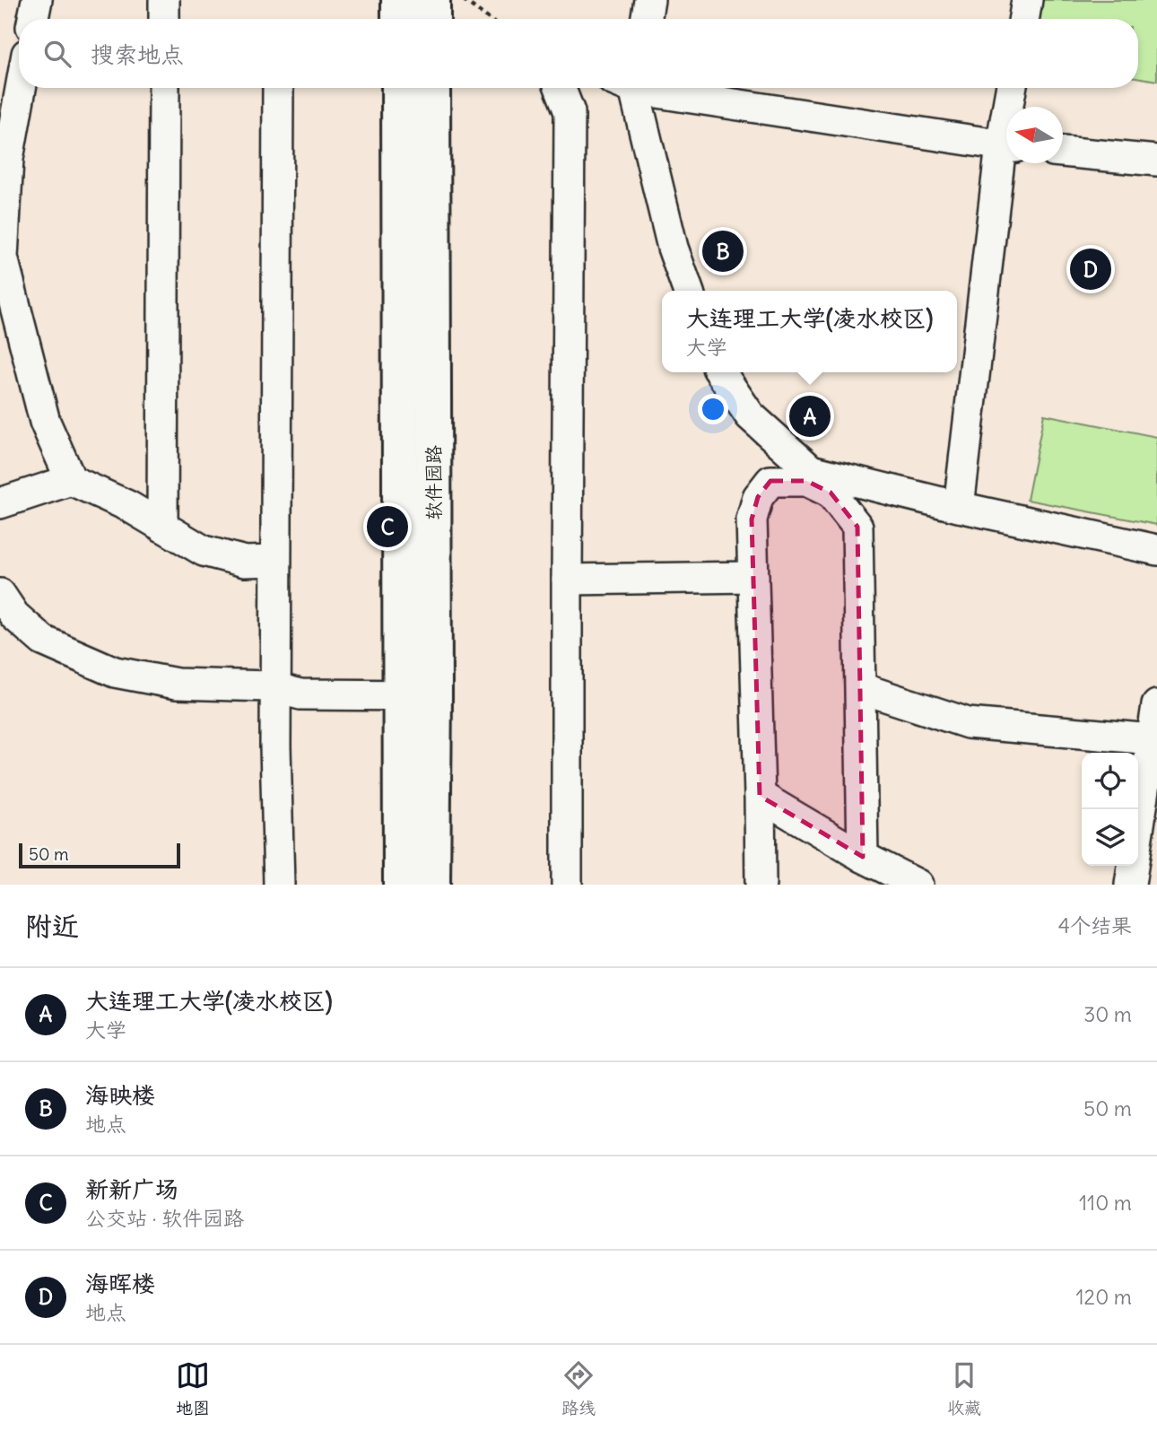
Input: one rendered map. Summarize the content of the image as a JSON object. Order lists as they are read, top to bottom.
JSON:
{
  "streets": {
    "main road": ["软件园路"]
  },
  "scale_bar": "50 m",
  "north": "left",
  "page": {
    "search": "搜索地点",
    "pins": [
      "B",
      "D",
      "A",
      "C"
    ],
    "popup": ["大连理工大学(凌水校区)", "大学"],
    "scale": "50 m",
    "heading": ["附近", "4个结果"],
    "list": [
      {
        "mark": "A",
        "name": "大连理工大学(凌水校区)",
        "note": "大学",
        "value": "30 m"
      },
      {
        "mark": "B",
        "name": "海映楼",
        "note": "地点",
        "value": "50 m"
      },
      {
        "mark": "C",
        "name": "新新广场",
        "note": "公交站 · 软件园路",
        "value": "110 m"
      },
      {
        "mark": "D",
        "name": "海晖楼",
        "note": "地点",
        "value": "120 m"
      }
    ],
    "nav": ["地图", "路线", "收藏"]
  }
}
